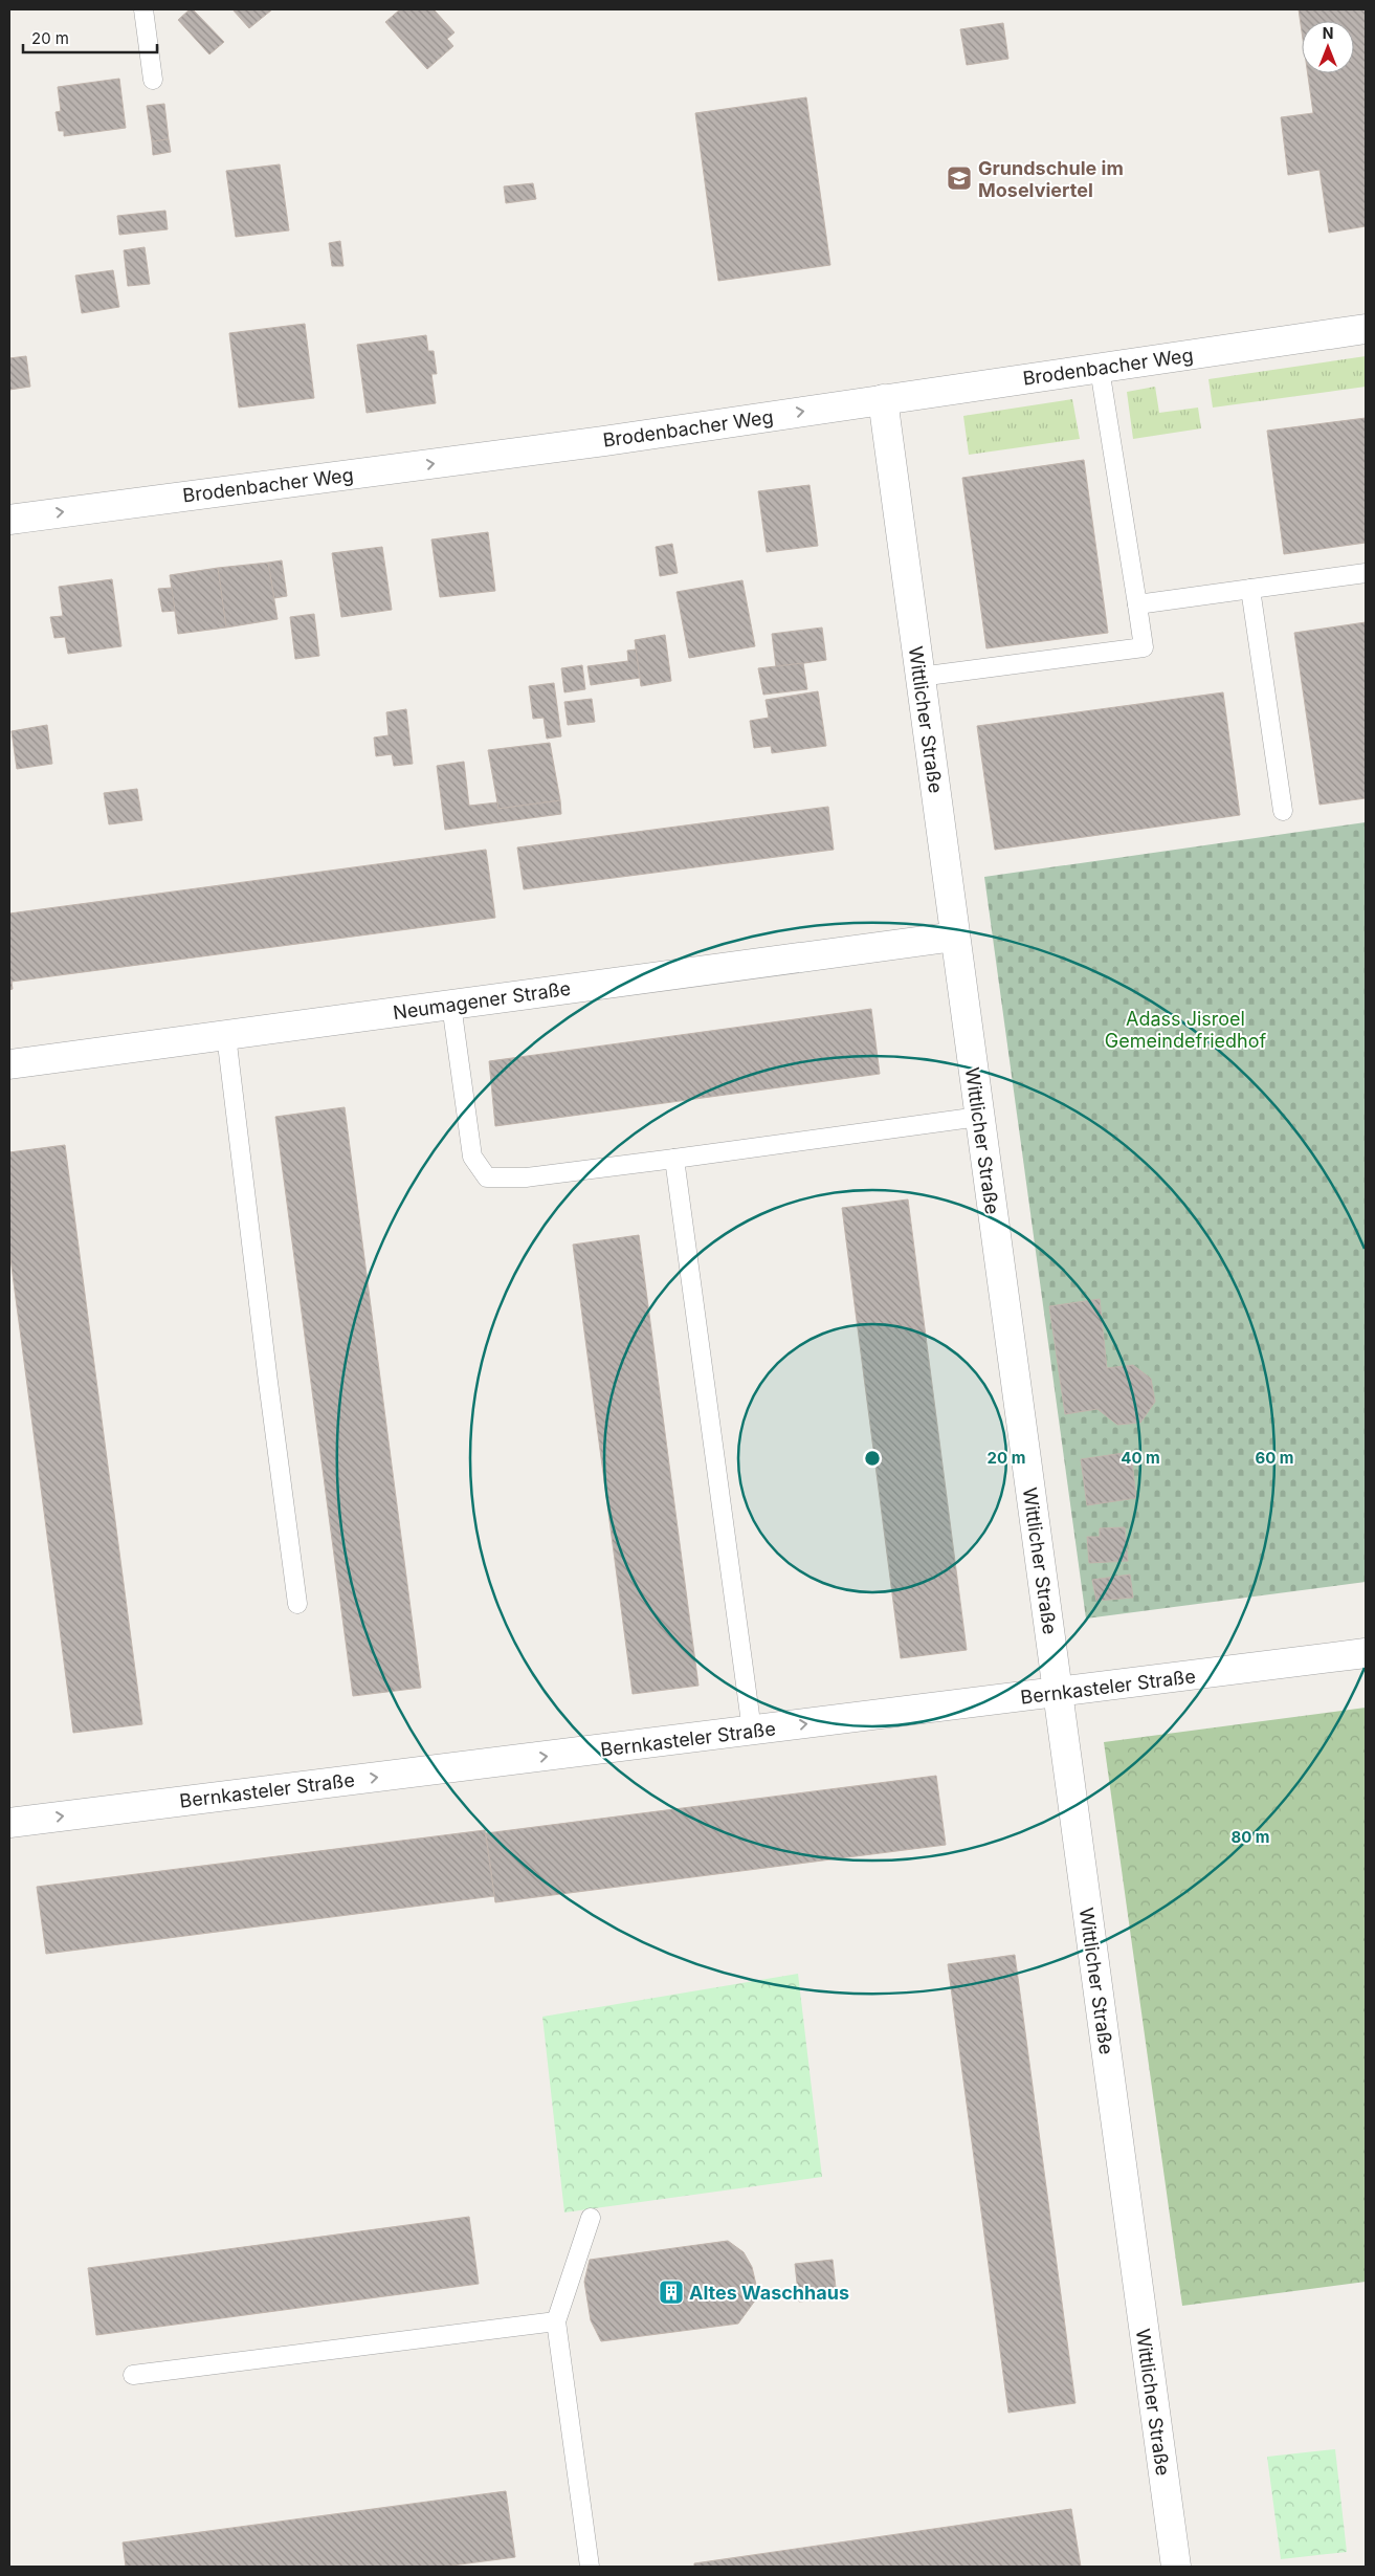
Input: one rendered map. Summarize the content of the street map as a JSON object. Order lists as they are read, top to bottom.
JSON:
{
  "streets": {
    "street": [
      "Brodenbacher Weg",
      "Wittlicher Straße",
      "Neumagener Straße",
      "Bernkasteler Straße"
    ]
  },
  "crossings": [
    ["Brodenbacher Weg", "Wittlicher Straße"],
    ["Wittlicher Straße", "Neumagener Straße"],
    ["Wittlicher Straße", "Bernkasteler Straße"]
  ],
  "one_way": ["Brodenbacher Weg", "Bernkasteler Straße"],
  "parks": ["Adass Jisroel Gemeindefriedhof"],
  "places": {
    "school or university": ["Grundschule im Moselviertel"],
    "building": ["Altes Waschhaus"]
  },
  "scale_bar": "20 m",
  "north": "top",
  "rings": [
    "20 m",
    "40 m",
    "60 m",
    "80 m"
  ]
}
